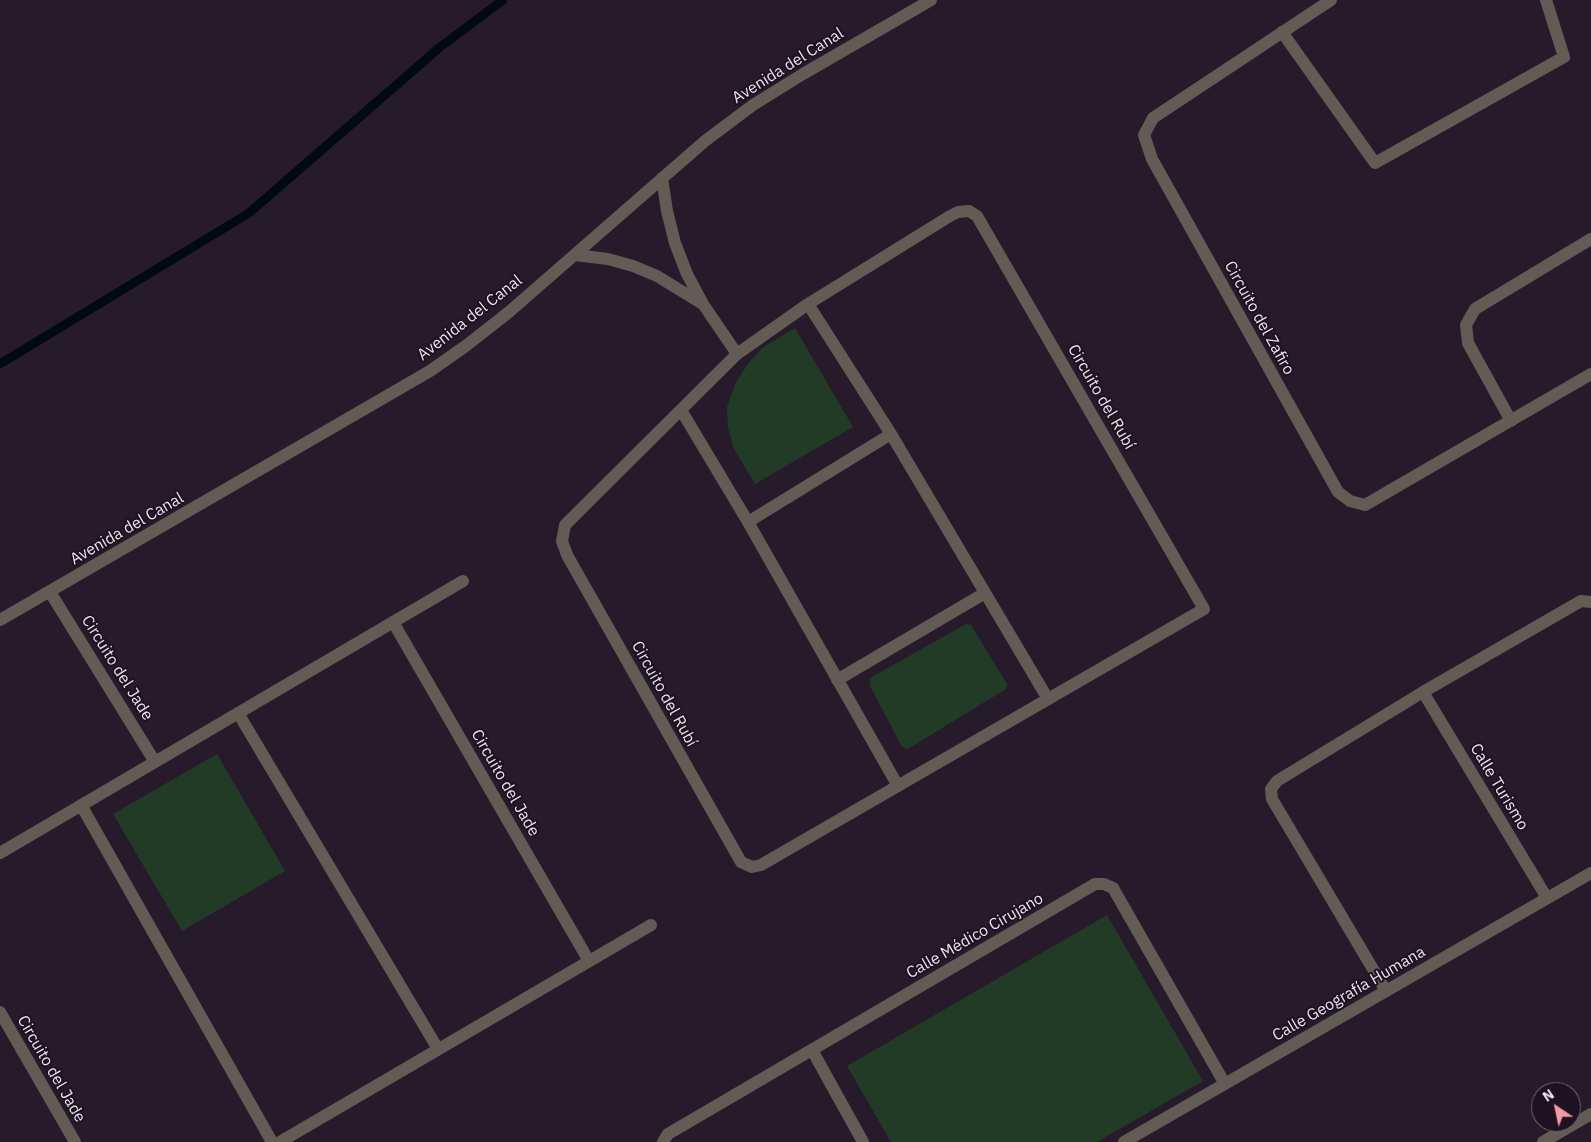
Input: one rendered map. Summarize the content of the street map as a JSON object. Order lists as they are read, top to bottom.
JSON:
{
  "streets": {
    "street": [
      "Avenida del Canal",
      "Circuito del Zafiro",
      "Circuito del Rubí",
      "Circuito del Jade",
      "Calle Turismo",
      "Calle Médico Cirujano",
      "Calle Geografía Humana"
    ]
  },
  "crossings": [
    ["Avenida del Canal", "Circuito del Jade"],
    ["Calle Turismo", "Calle Geografía Humana"],
    ["Calle Médico Cirujano", "Calle Geografía Humana"]
  ],
  "north": "top left"
}
